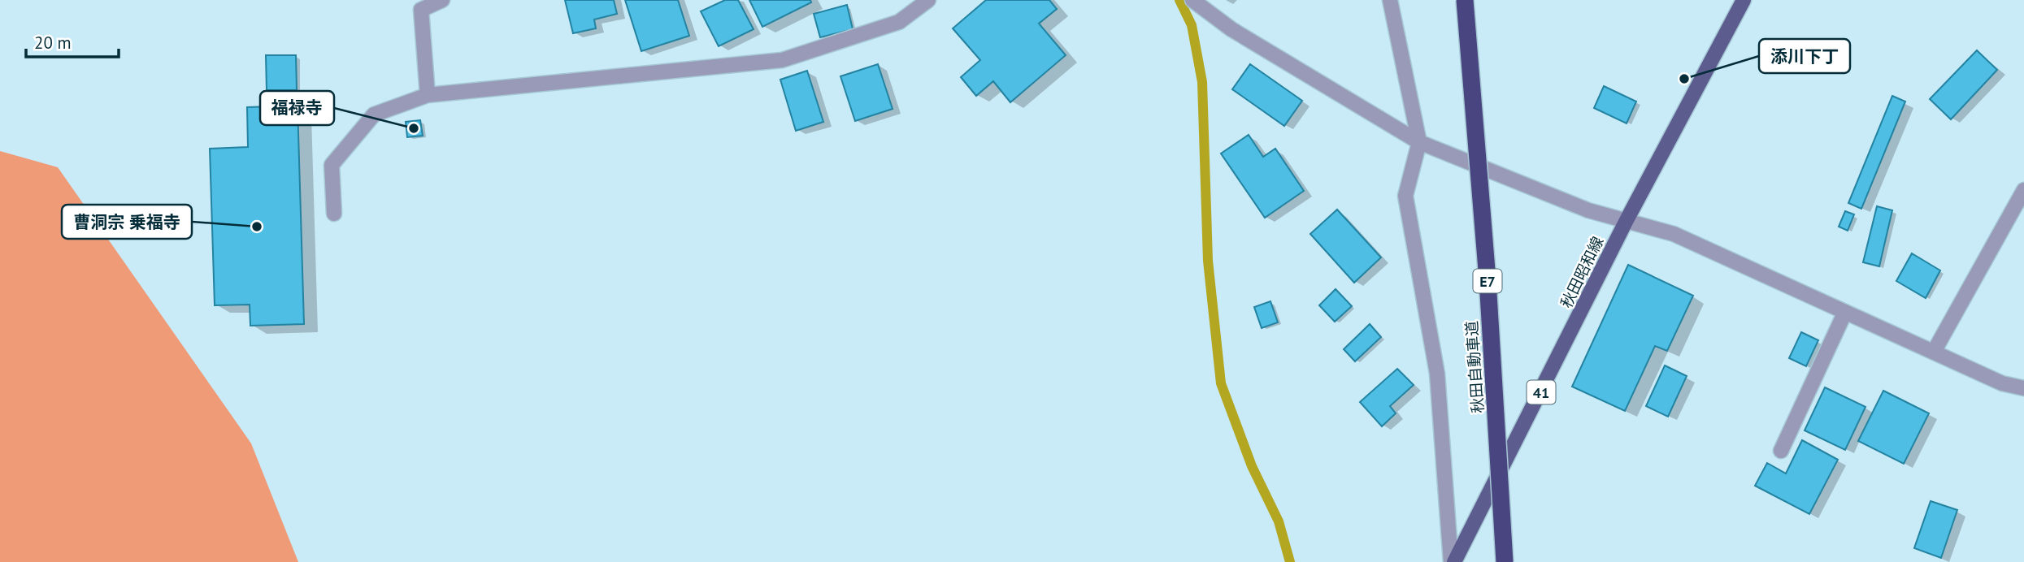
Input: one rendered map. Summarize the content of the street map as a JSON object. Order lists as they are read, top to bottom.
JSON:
{
  "streets": {
    "highway": ["E7", "秋田自動車道"],
    "main road": ["秋田昭和線", "41"]
  },
  "places": ["添川下丁", "福禄寺", "曹洞宗 乗福寺"],
  "scale_bar": "20 m"
}
